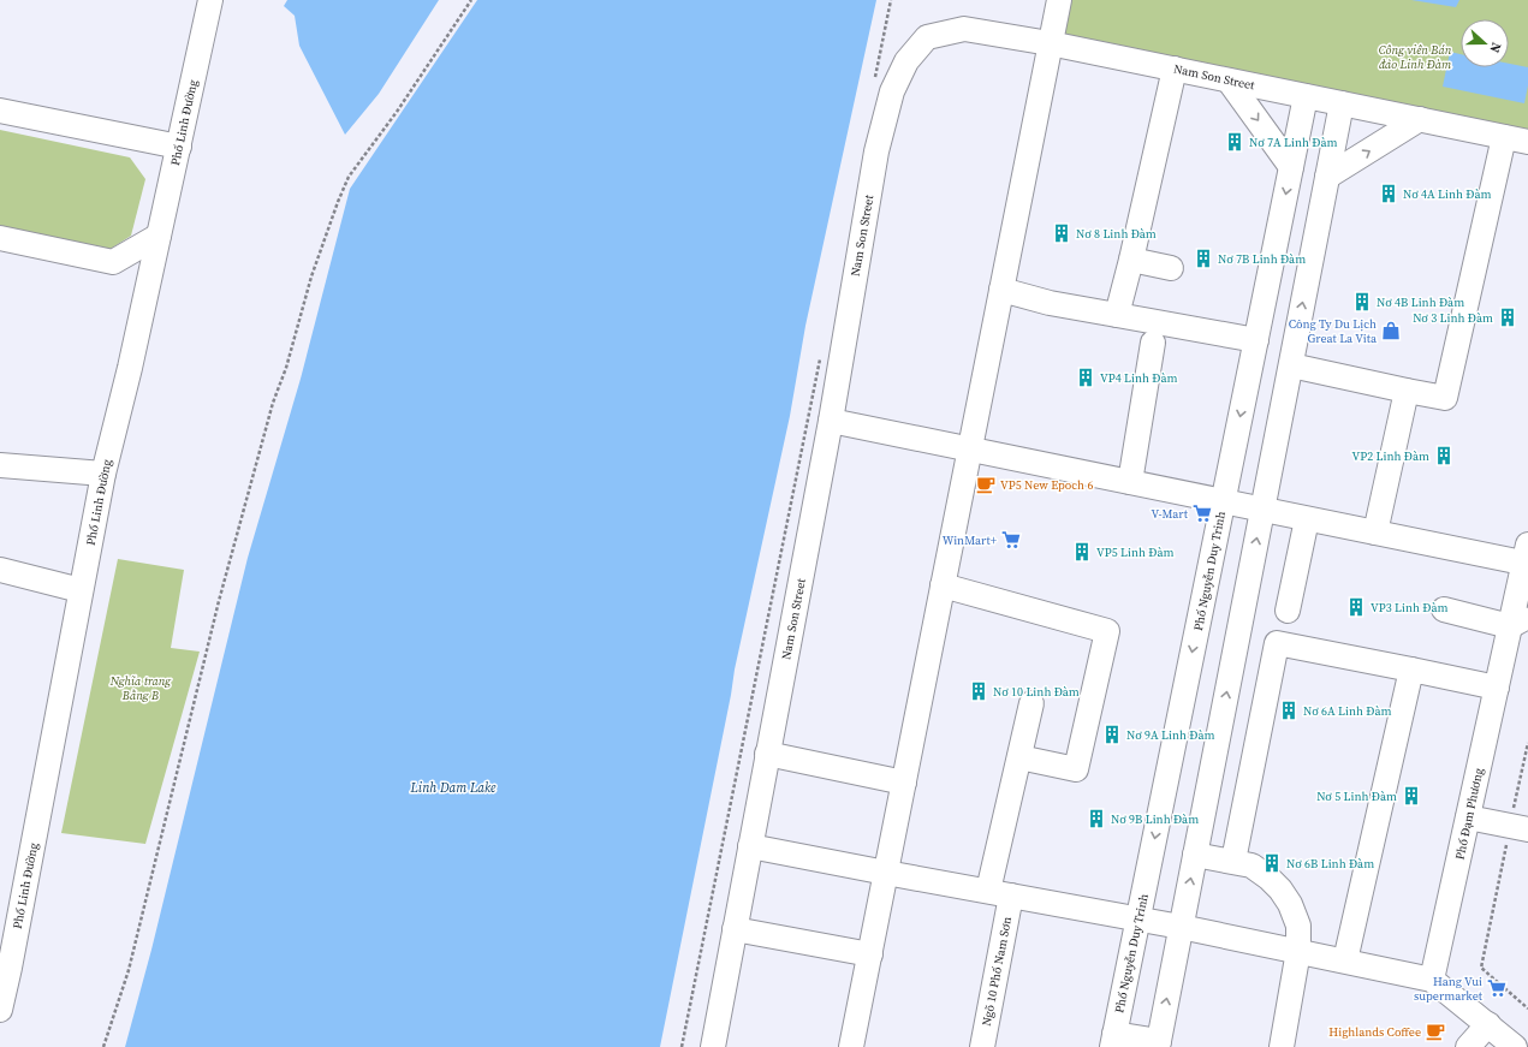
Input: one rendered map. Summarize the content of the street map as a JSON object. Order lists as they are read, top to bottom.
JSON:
{
  "streets": {
    "street": [
      "Nam Son Street",
      "Phố Linh Đường",
      "Phố Nguyễn Duy Trinh",
      "Phố Đạm Phương",
      "Ngõ 10 Phố Nam Sơn"
    ]
  },
  "crossings": [
    ["Nam Son Street", "Phố Nguyễn Duy Trinh"]
  ],
  "water": ["Linh Dam Lake"],
  "parks": ["Công viên Bán đảo Linh Đàm", "Nghĩa trang Bằng B"],
  "places": {
    "building": [
      "Nơ 7A Linh Đàm",
      "Nơ 4A Linh Đàm",
      "Nơ 8 Linh Đàm",
      "Nơ 7B Linh Đàm",
      "Nơ 4B Linh Đàm",
      "Nơ 3 Linh Đàm",
      "VP4 Linh Đàm",
      "VP2 Linh Đàm",
      "VP5 Linh Đàm",
      "VP3 Linh Đàm",
      "Nơ 10 Linh Đàm",
      "Nơ 6A Linh Đàm",
      "Nơ 9A Linh Đàm",
      "Nơ 5 Linh Đàm",
      "Nơ 9B Linh Đàm",
      "Nơ 6B Linh Đàm"
    ],
    "shop": ["Công Ty Du Lịch Great La Vita"],
    "cafe": ["VP5 New Epoch 6", "Highlands Coffee"],
    "supermarket": ["V-Mart", "WinMart+", "Hang Vui supermarket"]
  },
  "north": "right"
}
